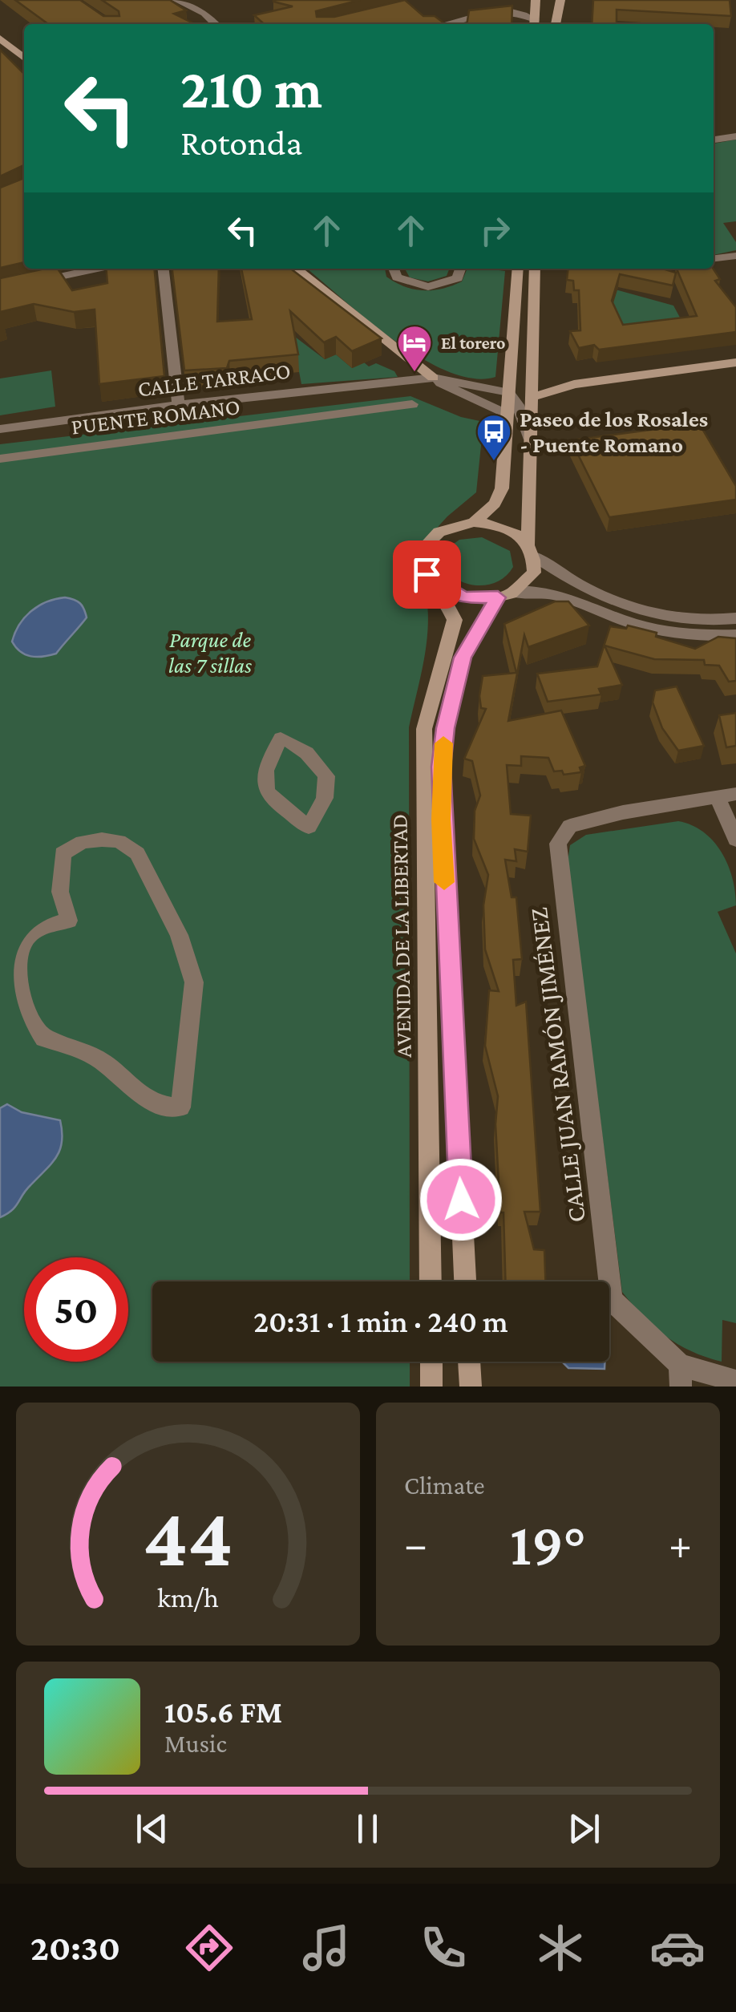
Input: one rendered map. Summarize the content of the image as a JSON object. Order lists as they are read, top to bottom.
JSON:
{
  "streets": {
    "main road": ["AVENIDA DE LA LIBERTAD"],
    "street": ["CALLE TARRACO", "PUENTE ROMANO", "CALLE JUAN RAMÓN JIMÉNEZ"]
  },
  "parks": ["Parque de las 7 sillas"],
  "places": {
    "hotel": ["El torero"],
    "bus stop": ["Paseo de los Rosales - Puente Romano"]
  },
  "page": {
    "turn": ["210 m", "Rotonda"],
    "limit": "50",
    "trip": "20:31 · 1 min · 240 m",
    "tile": "Climate",
    "heat": ["−", "19°", "+"],
    "song": ["105.6 FM", "Music"],
    "tabs": "20:30",
    "gauge": ["44", "km/h"]
  }
}
